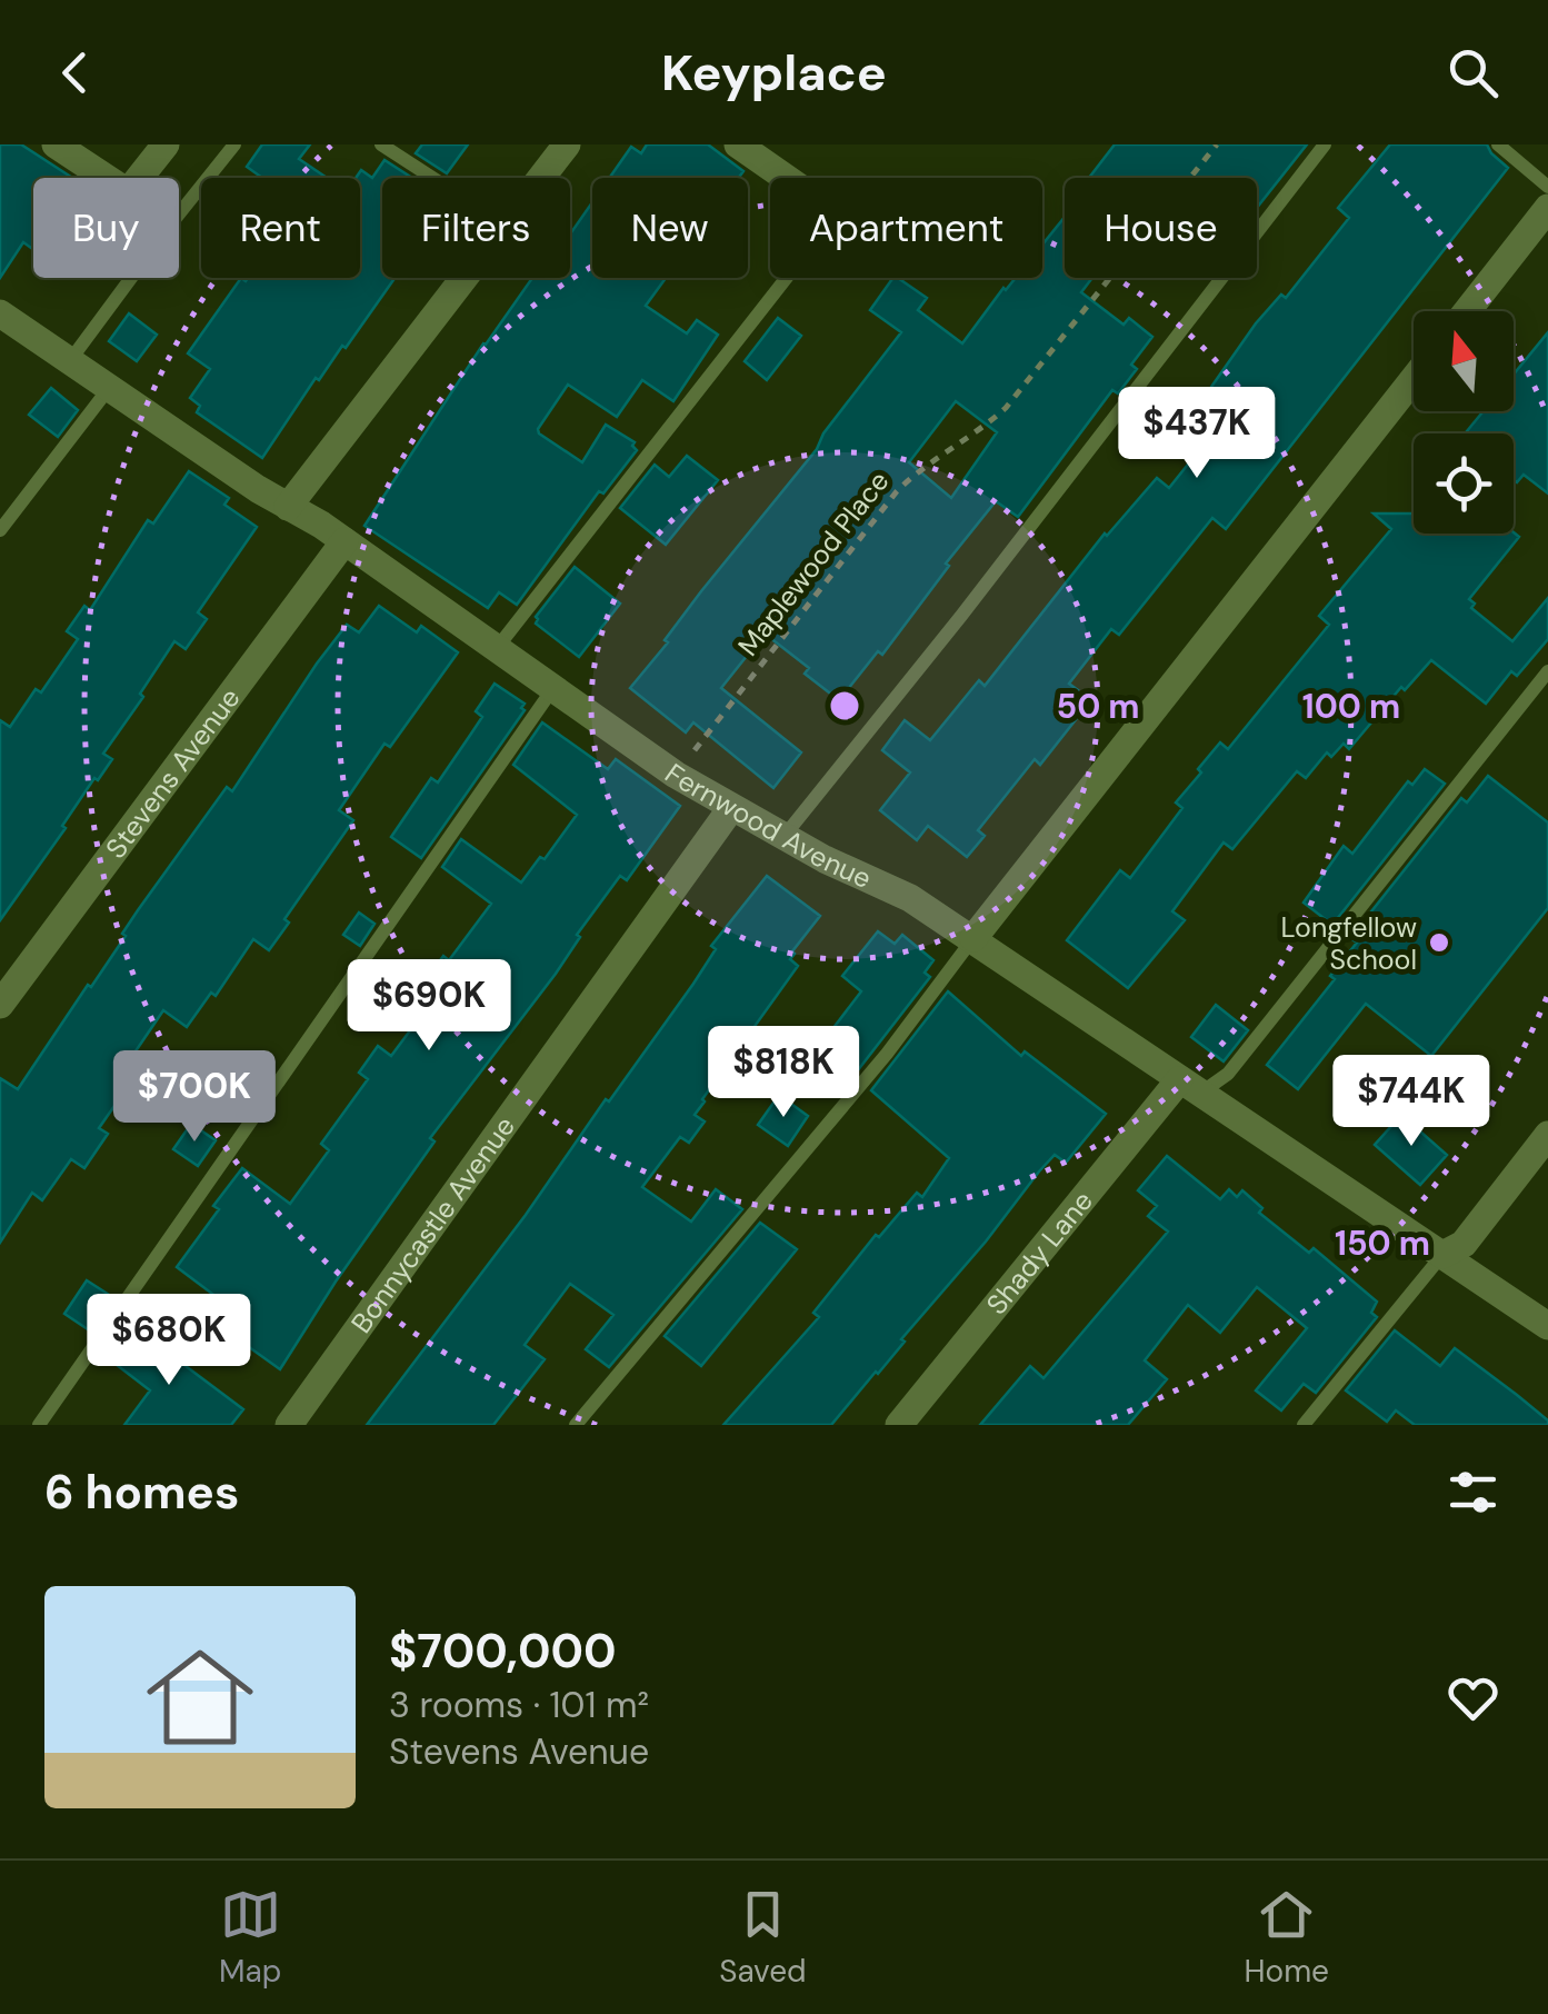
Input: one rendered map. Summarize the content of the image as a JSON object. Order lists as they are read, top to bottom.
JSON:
{
  "streets": {
    "street": [
      "Stevens Avenue",
      "Fernwood Avenue",
      "Bonnycastle Avenue",
      "Shady Lane"
    ],
    "path": ["Maplewood Place"]
  },
  "crossings": [
    ["Maplewood Place", "Fernwood Avenue"],
    ["Stevens Avenue", "Fernwood Avenue"],
    ["Fernwood Avenue", "Bonnycastle Avenue"],
    ["Fernwood Avenue", "Shady Lane"]
  ],
  "places": ["Longfellow School"],
  "north": "top",
  "page": {
    "header": "Keyplace",
    "chip": [
      "Buy",
      "Rent",
      "Filters",
      "New",
      "Apartment",
      "House"
    ],
    "price": [
      "$437K",
      "$690K",
      "$818K",
      "$700K",
      "$744K",
      "$680K"
    ],
    "heading": "6 homes",
    "list": [
      {
        "name": "$700,000",
        "note": "3 rooms · 101 m² · Stevens Avenue"
      }
    ],
    "tabs": ["Map", "Saved", "Home"]
  },
  "rings": ["50 m", "100 m", "150 m"]
}
